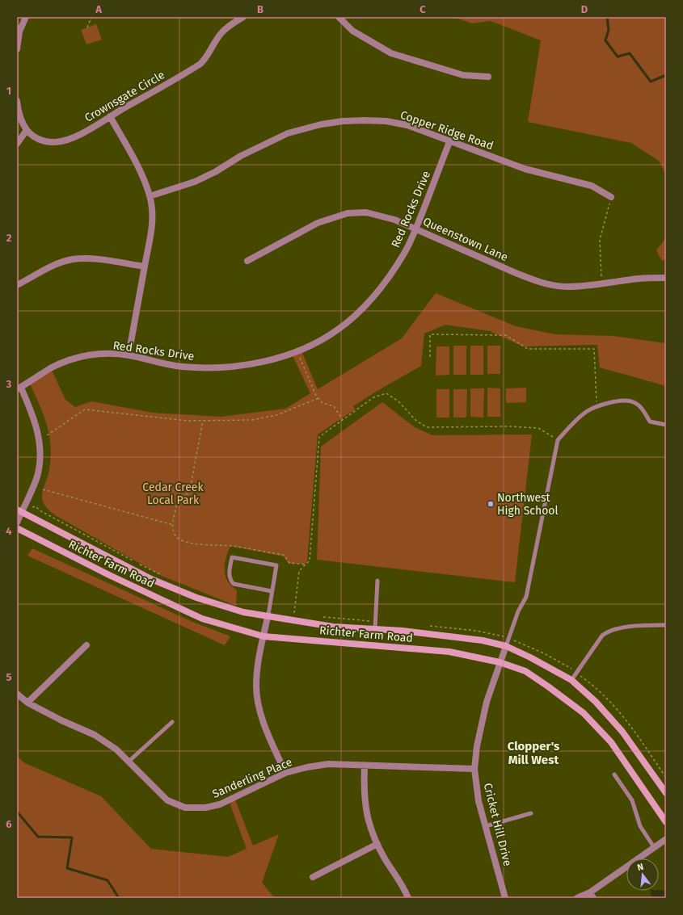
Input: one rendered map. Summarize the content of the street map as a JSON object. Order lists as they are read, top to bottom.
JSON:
{
  "streets": {
    "main road": ["Richter Farm Road"],
    "street": [
      "Crownsgate Circle",
      "Copper Ridge Road",
      "Red Rocks Drive",
      "Queenstown Lane",
      "Sanderling Place",
      "Cricket Hill Drive"
    ]
  },
  "crossings": [
    ["Copper Ridge Road", "Red Rocks Drive"],
    ["Red Rocks Drive", "Queenstown Lane"],
    ["Richter Farm Road", "Cricket Hill Drive"],
    ["Sanderling Place", "Cricket Hill Drive"]
  ],
  "districts": ["Clopper's Mill West"],
  "parks": ["Cedar Creek Local Park"],
  "places": ["Northwest High School"],
  "north": "top",
  "grid": {
    "columns": [
      "A",
      "B",
      "C",
      "D"
    ],
    "rows": [
      "1",
      "2",
      "3",
      "4",
      "5",
      "6"
    ]
  }
}
